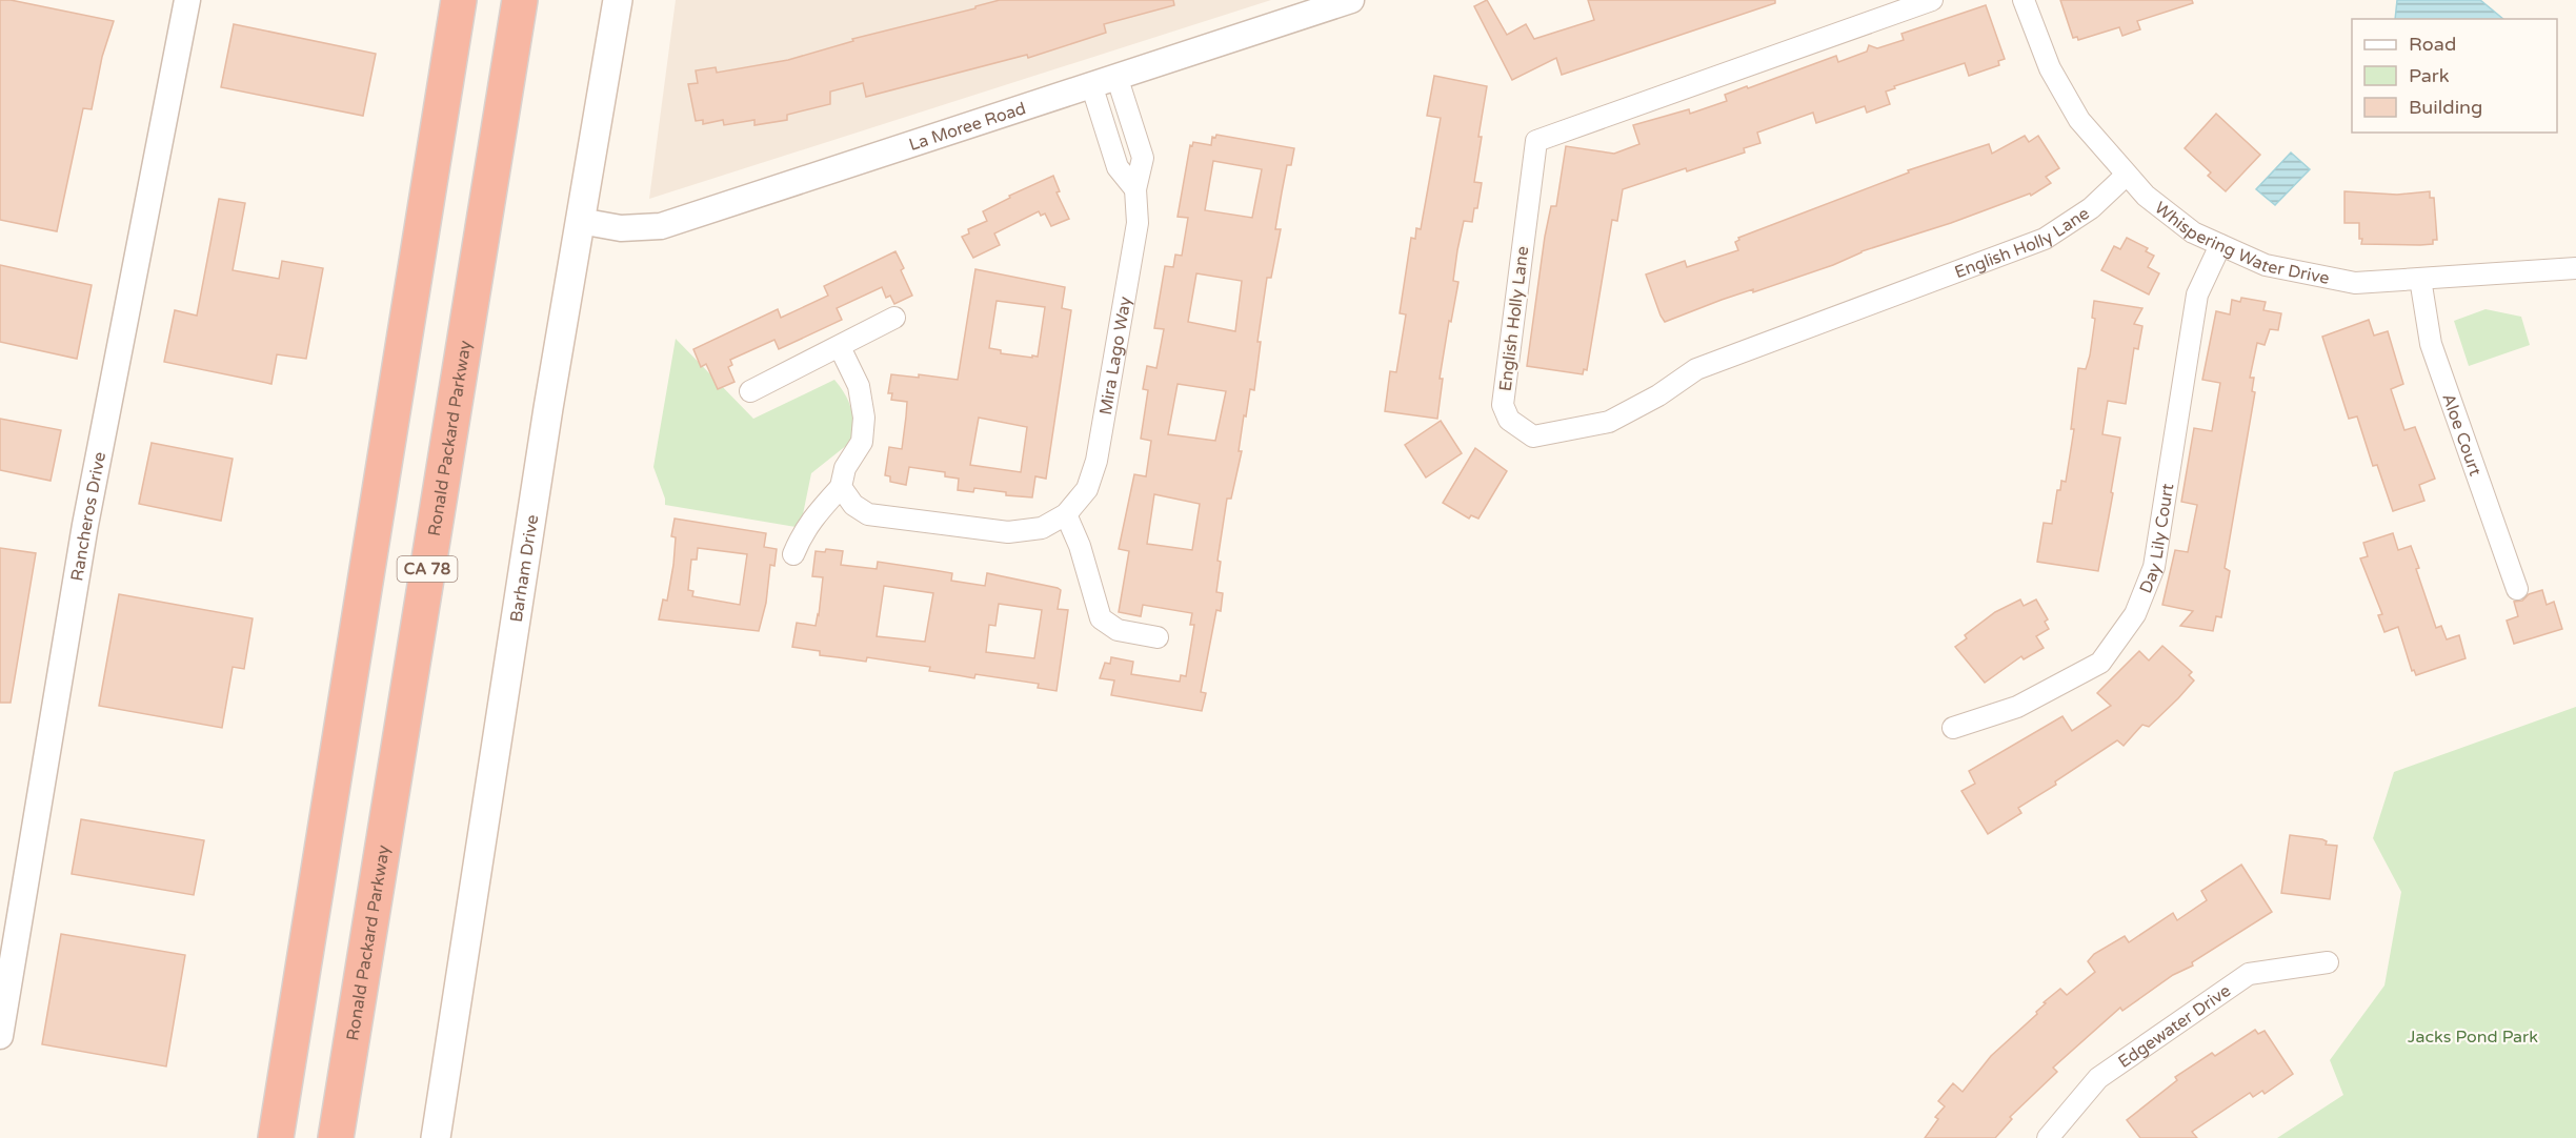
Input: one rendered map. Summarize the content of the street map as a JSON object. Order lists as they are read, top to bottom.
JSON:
{
  "streets": {
    "highway": ["Ronald Packard Parkway", "CA 78"],
    "main road": ["Barham Drive"],
    "street": [
      "La Moree Road",
      "English Holly Lane",
      "Whispering Water Drive",
      "Mira Lago Way",
      "Aloe Court",
      "Rancheros Drive",
      "Day Lily Court",
      "Edgewater Drive"
    ]
  },
  "crossings": [
    ["La Moree Road", "Mira Lago Way"],
    ["La Moree Road", "Barham Drive"],
    ["English Holly Lane", "Whispering Water Drive"],
    ["Whispering Water Drive", "Aloe Court"],
    ["Whispering Water Drive", "Day Lily Court"]
  ],
  "parks": ["Jacks Pond Park"],
  "legend": ["Road", "Park", "Building"]
}
